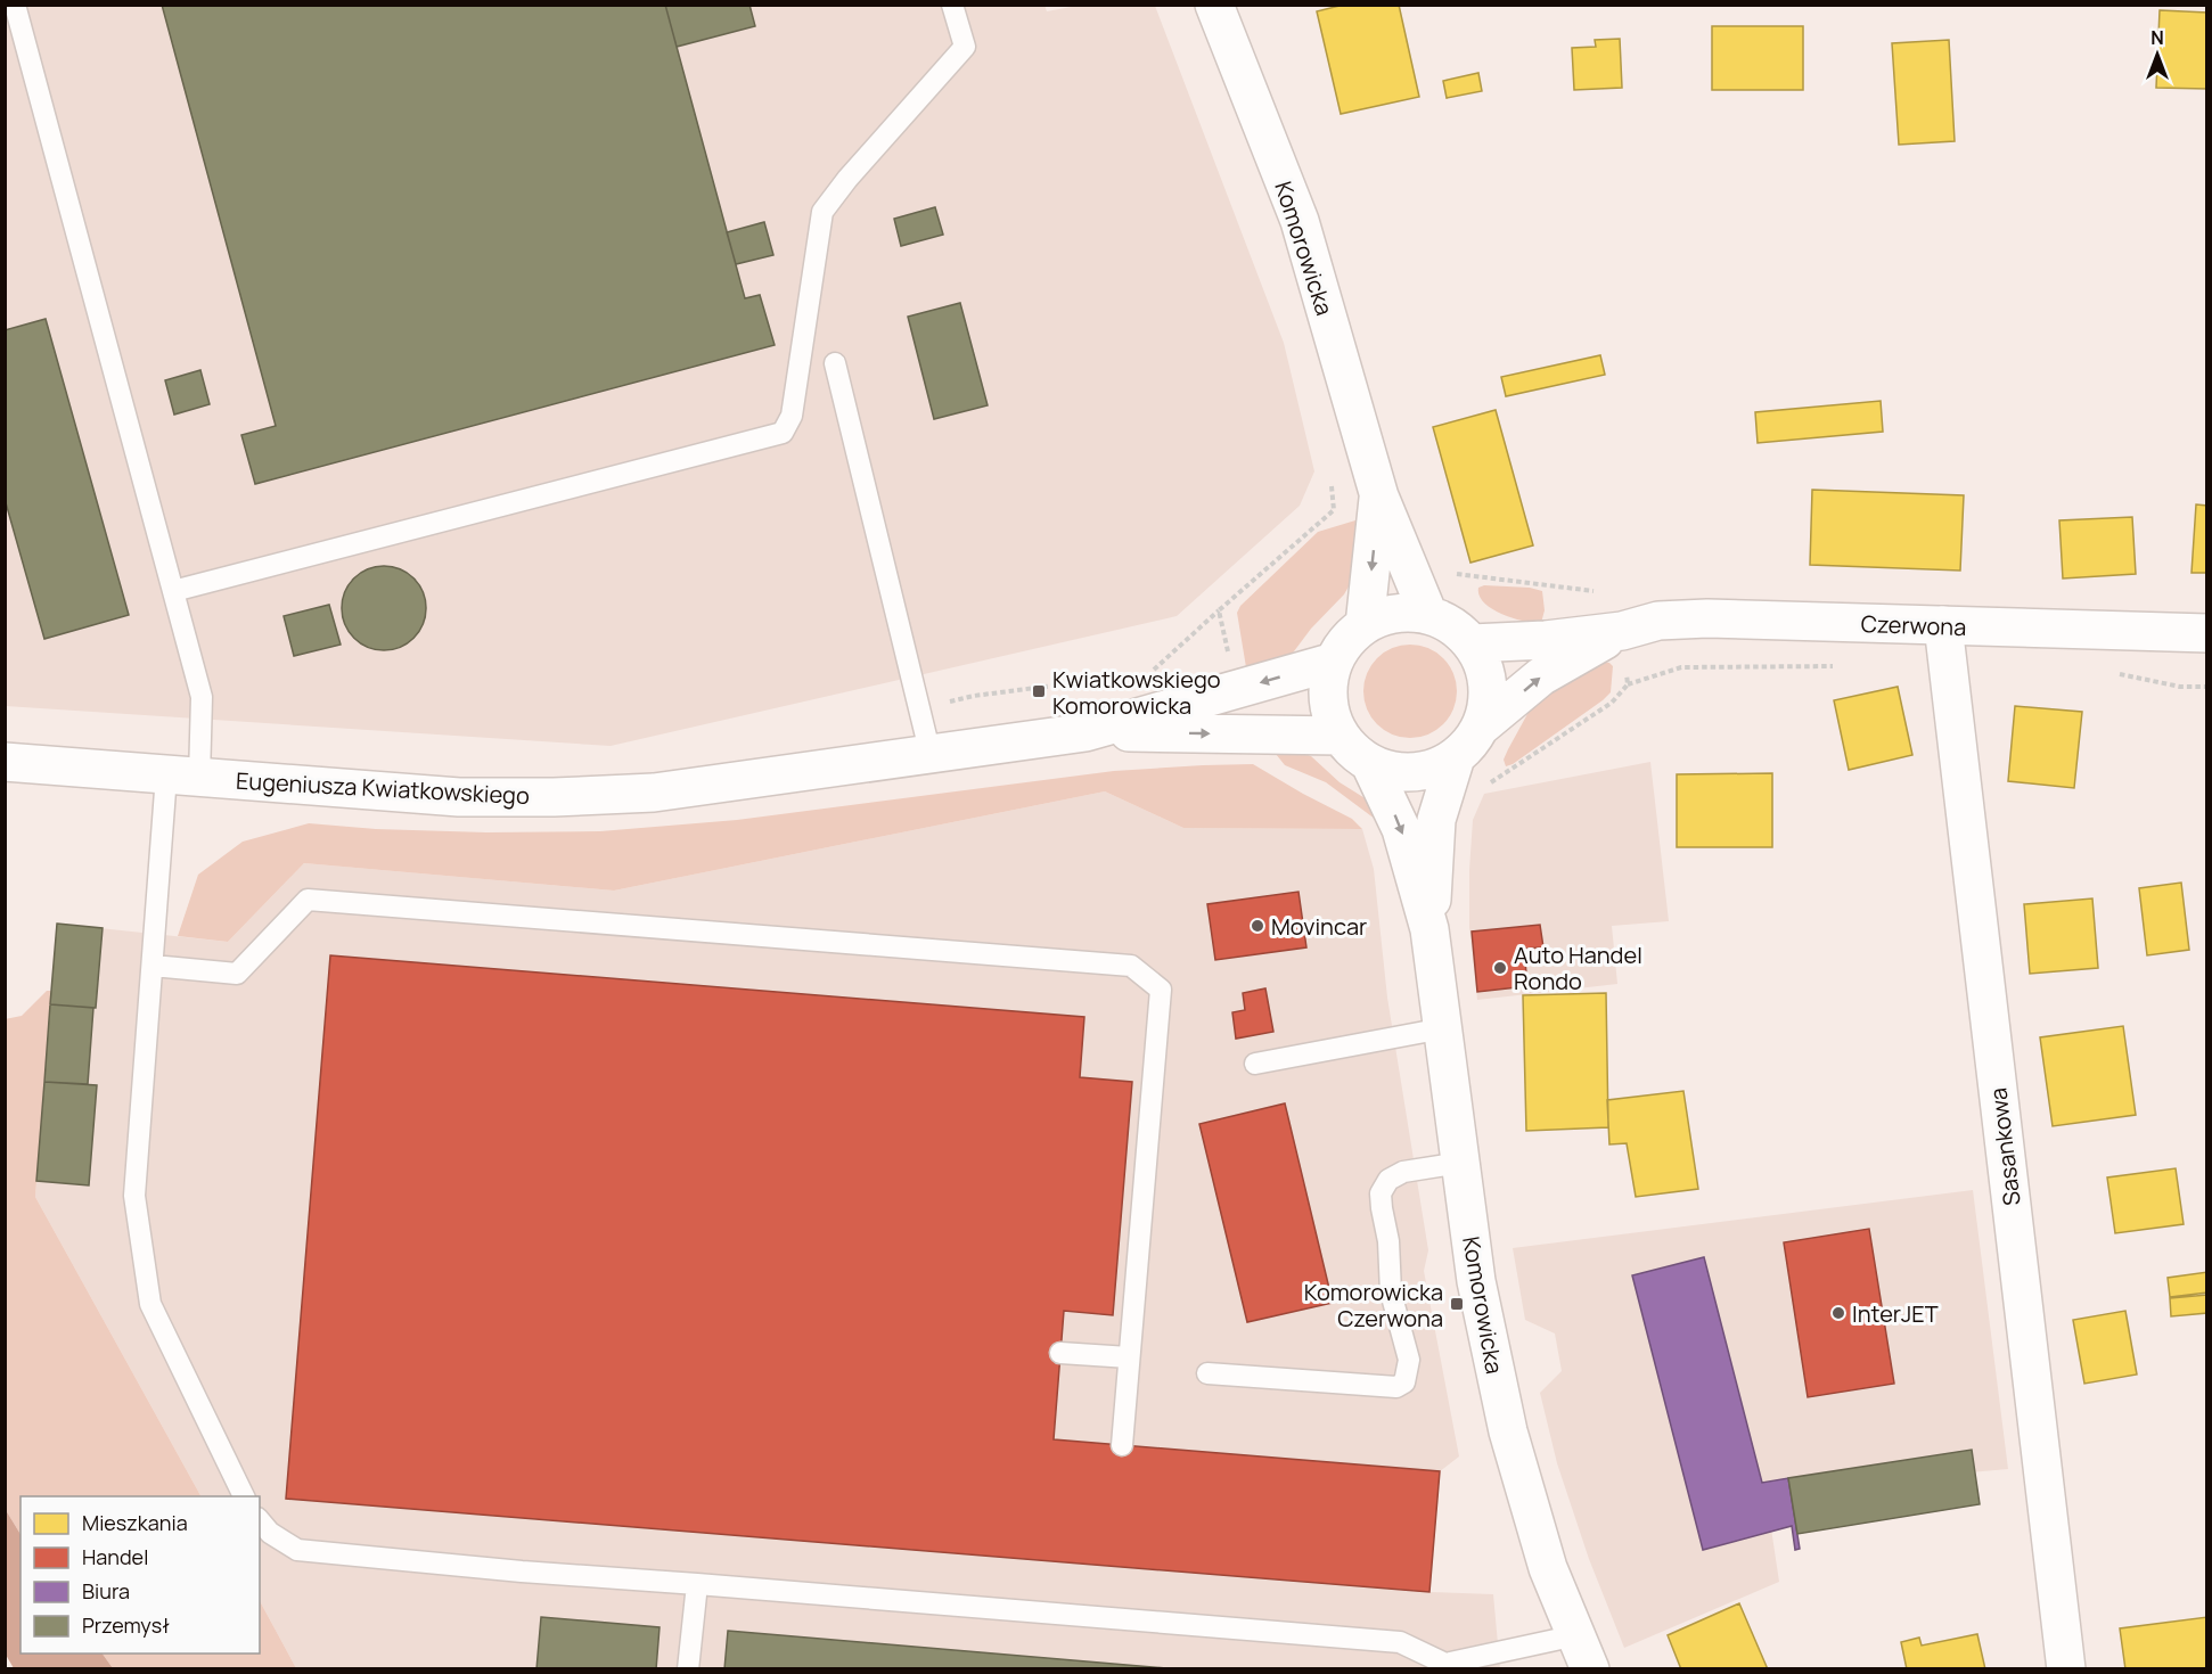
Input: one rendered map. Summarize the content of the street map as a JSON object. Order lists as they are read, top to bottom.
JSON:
{
  "streets": {
    "street": [
      "Komorowicka",
      "Czerwona",
      "Eugeniusza Kwiatkowskiego",
      "Sasankowa"
    ]
  },
  "crossings": [
    ["Komorowicka", "Czerwona"],
    ["Komorowicka", "Eugeniusza Kwiatkowskiego"],
    ["Czerwona", "Eugeniusza Kwiatkowskiego"],
    ["Czerwona", "Sasankowa"]
  ],
  "places": {
    "transit": ["Kwiatkowskiego Komorowicka", "Komorowicka Czerwona"],
    "other": ["Movincar", "Auto Handel Rondo", "InterJET"]
  },
  "legend": [
    "Mieszkania",
    "Handel",
    "Biura",
    "Przemysł"
  ],
  "north": "top"
}
